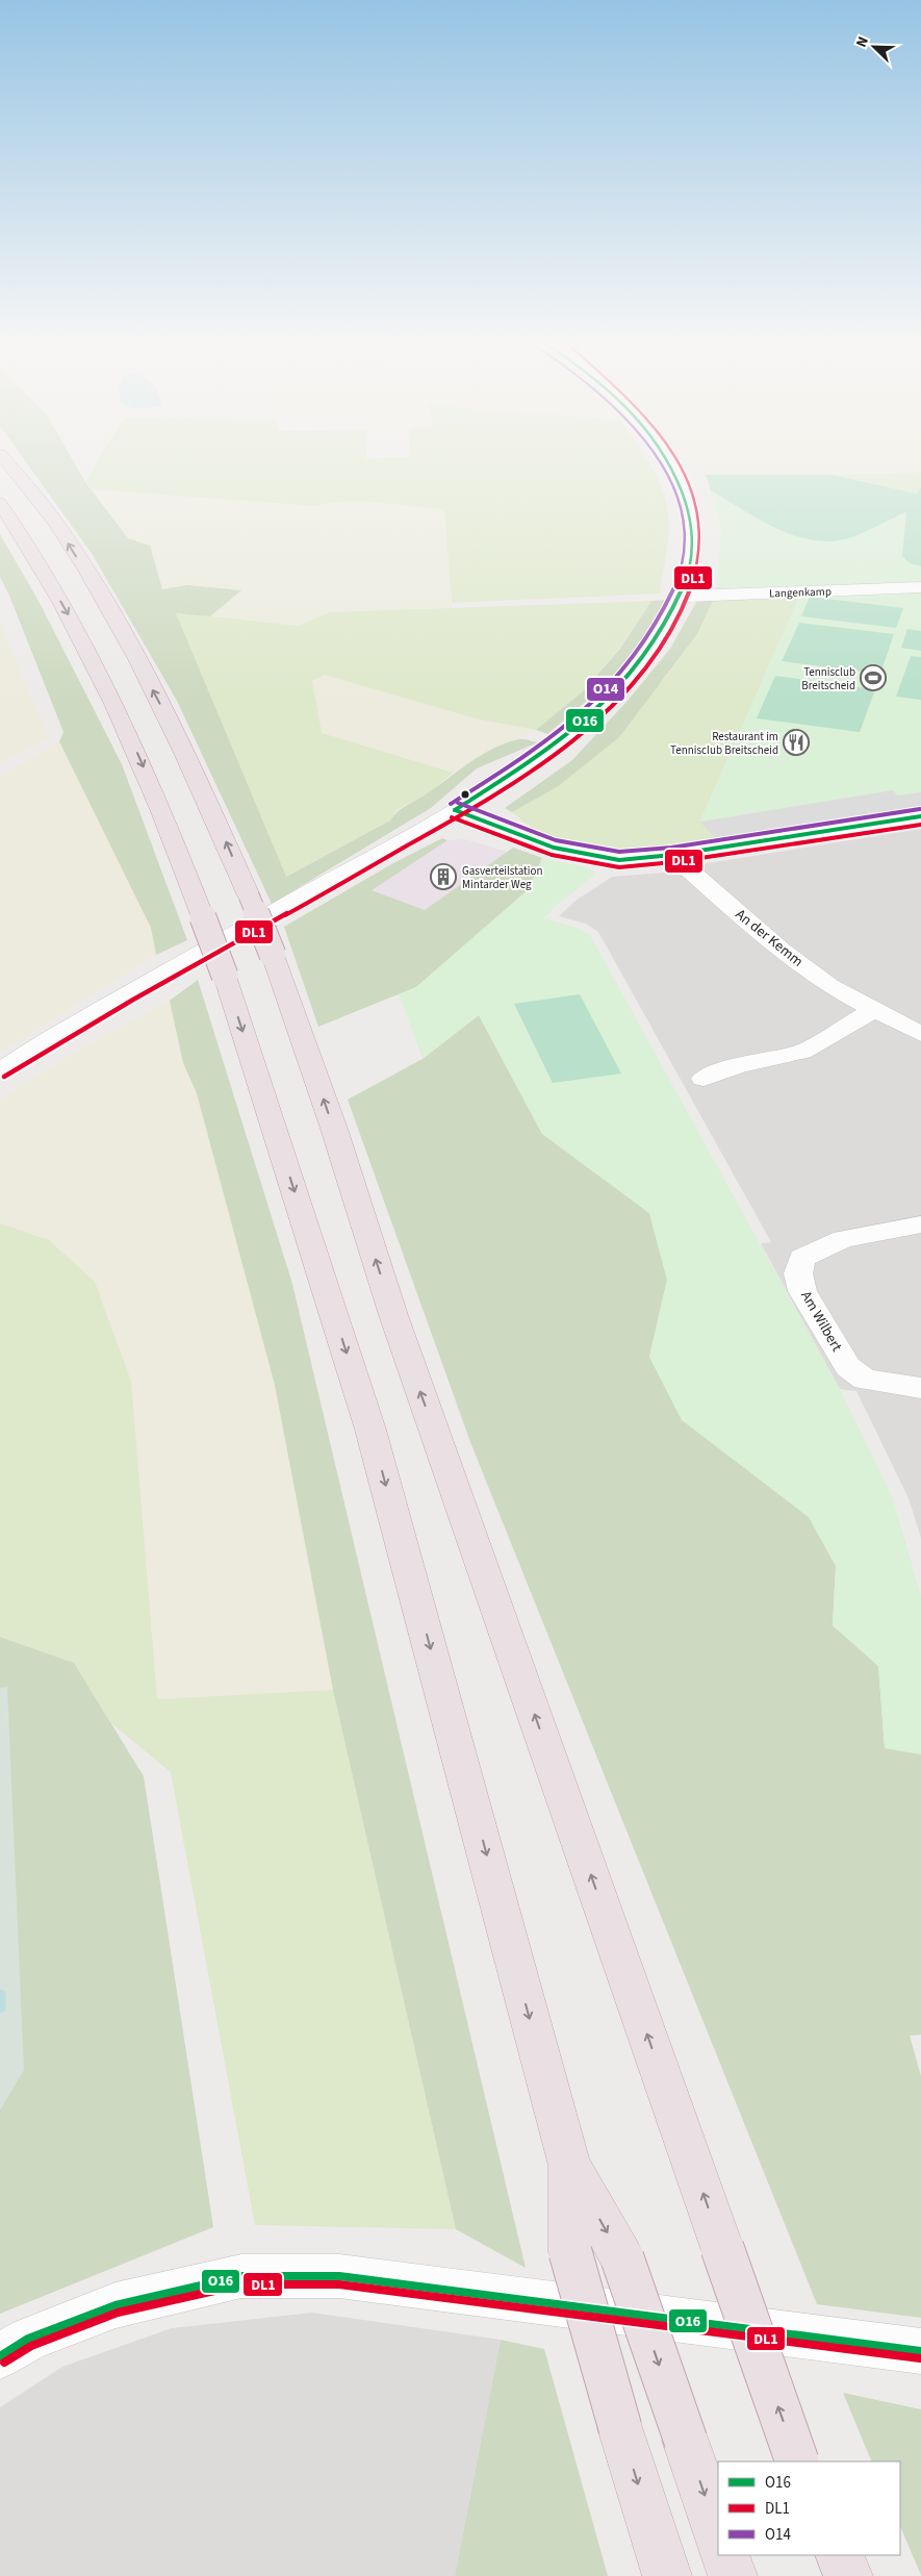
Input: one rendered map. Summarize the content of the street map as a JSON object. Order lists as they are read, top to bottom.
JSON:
{
  "streets": {
    "street": ["Langenkamp", "An der Kemm", "Am Wilbert"]
  },
  "places": {
    "sports": ["Tennisclub Breitscheid"],
    "restaurant": ["Restaurant im Tennisclub Breitscheid"],
    "building": ["Gasverteilstation Mintarder Weg"]
  },
  "lines": ["transit line O16", "transit line DL1", "transit line O14"],
  "legend": ["O16", "DL1", "O14"],
  "north": "top left"
}
